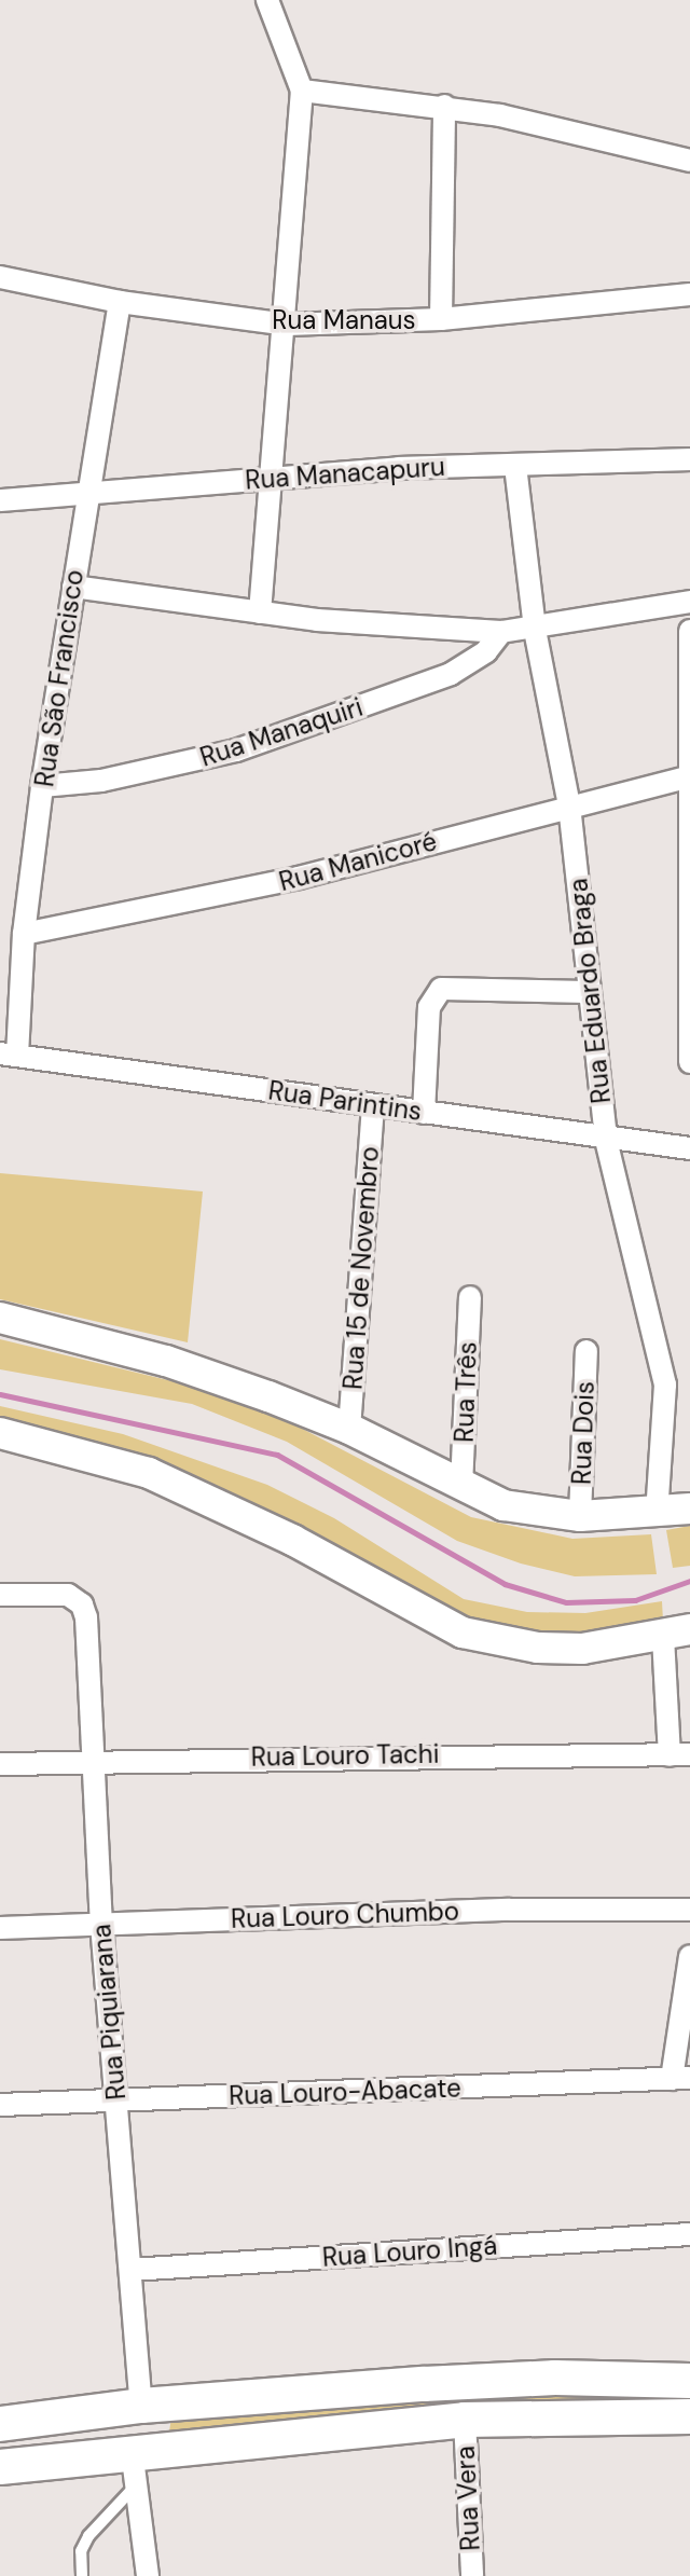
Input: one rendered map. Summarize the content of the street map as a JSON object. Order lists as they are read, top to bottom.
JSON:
{
  "streets": {
    "street": [
      "Rua Manaus",
      "Rua Manacapuru",
      "Rua São Francisco",
      "Rua Manaquiri",
      "Rua Manicoré",
      "Rua Eduardo Braga",
      "Rua Parintins",
      "Rua 15 de Novembro",
      "Rua Três",
      "Rua Dois",
      "Rua Louro Tachi",
      "Rua Louro Chumbo",
      "Rua Piquiarana",
      "Rua Louro-Abacate",
      "Rua Louro Ingá",
      "Rua Vera"
    ]
  },
  "crossings": [
    ["Rua Manaus", "Rua São Francisco"],
    ["Rua Manacapuru", "Rua São Francisco"],
    ["Rua Manacapuru", "Rua Eduardo Braga"],
    ["Rua São Francisco", "Rua Manaquiri"],
    ["Rua São Francisco", "Rua Manicoré"],
    ["Rua São Francisco", "Rua Parintins"],
    ["Rua Manicoré", "Rua Eduardo Braga"],
    ["Rua Eduardo Braga", "Rua Parintins"],
    ["Rua Parintins", "Rua 15 de Novembro"],
    ["Rua Louro Tachi", "Rua Piquiarana"],
    ["Rua Louro Chumbo", "Rua Piquiarana"],
    ["Rua Piquiarana", "Rua Louro-Abacate"],
    ["Rua Piquiarana", "Rua Louro Ingá"]
  ]
}
